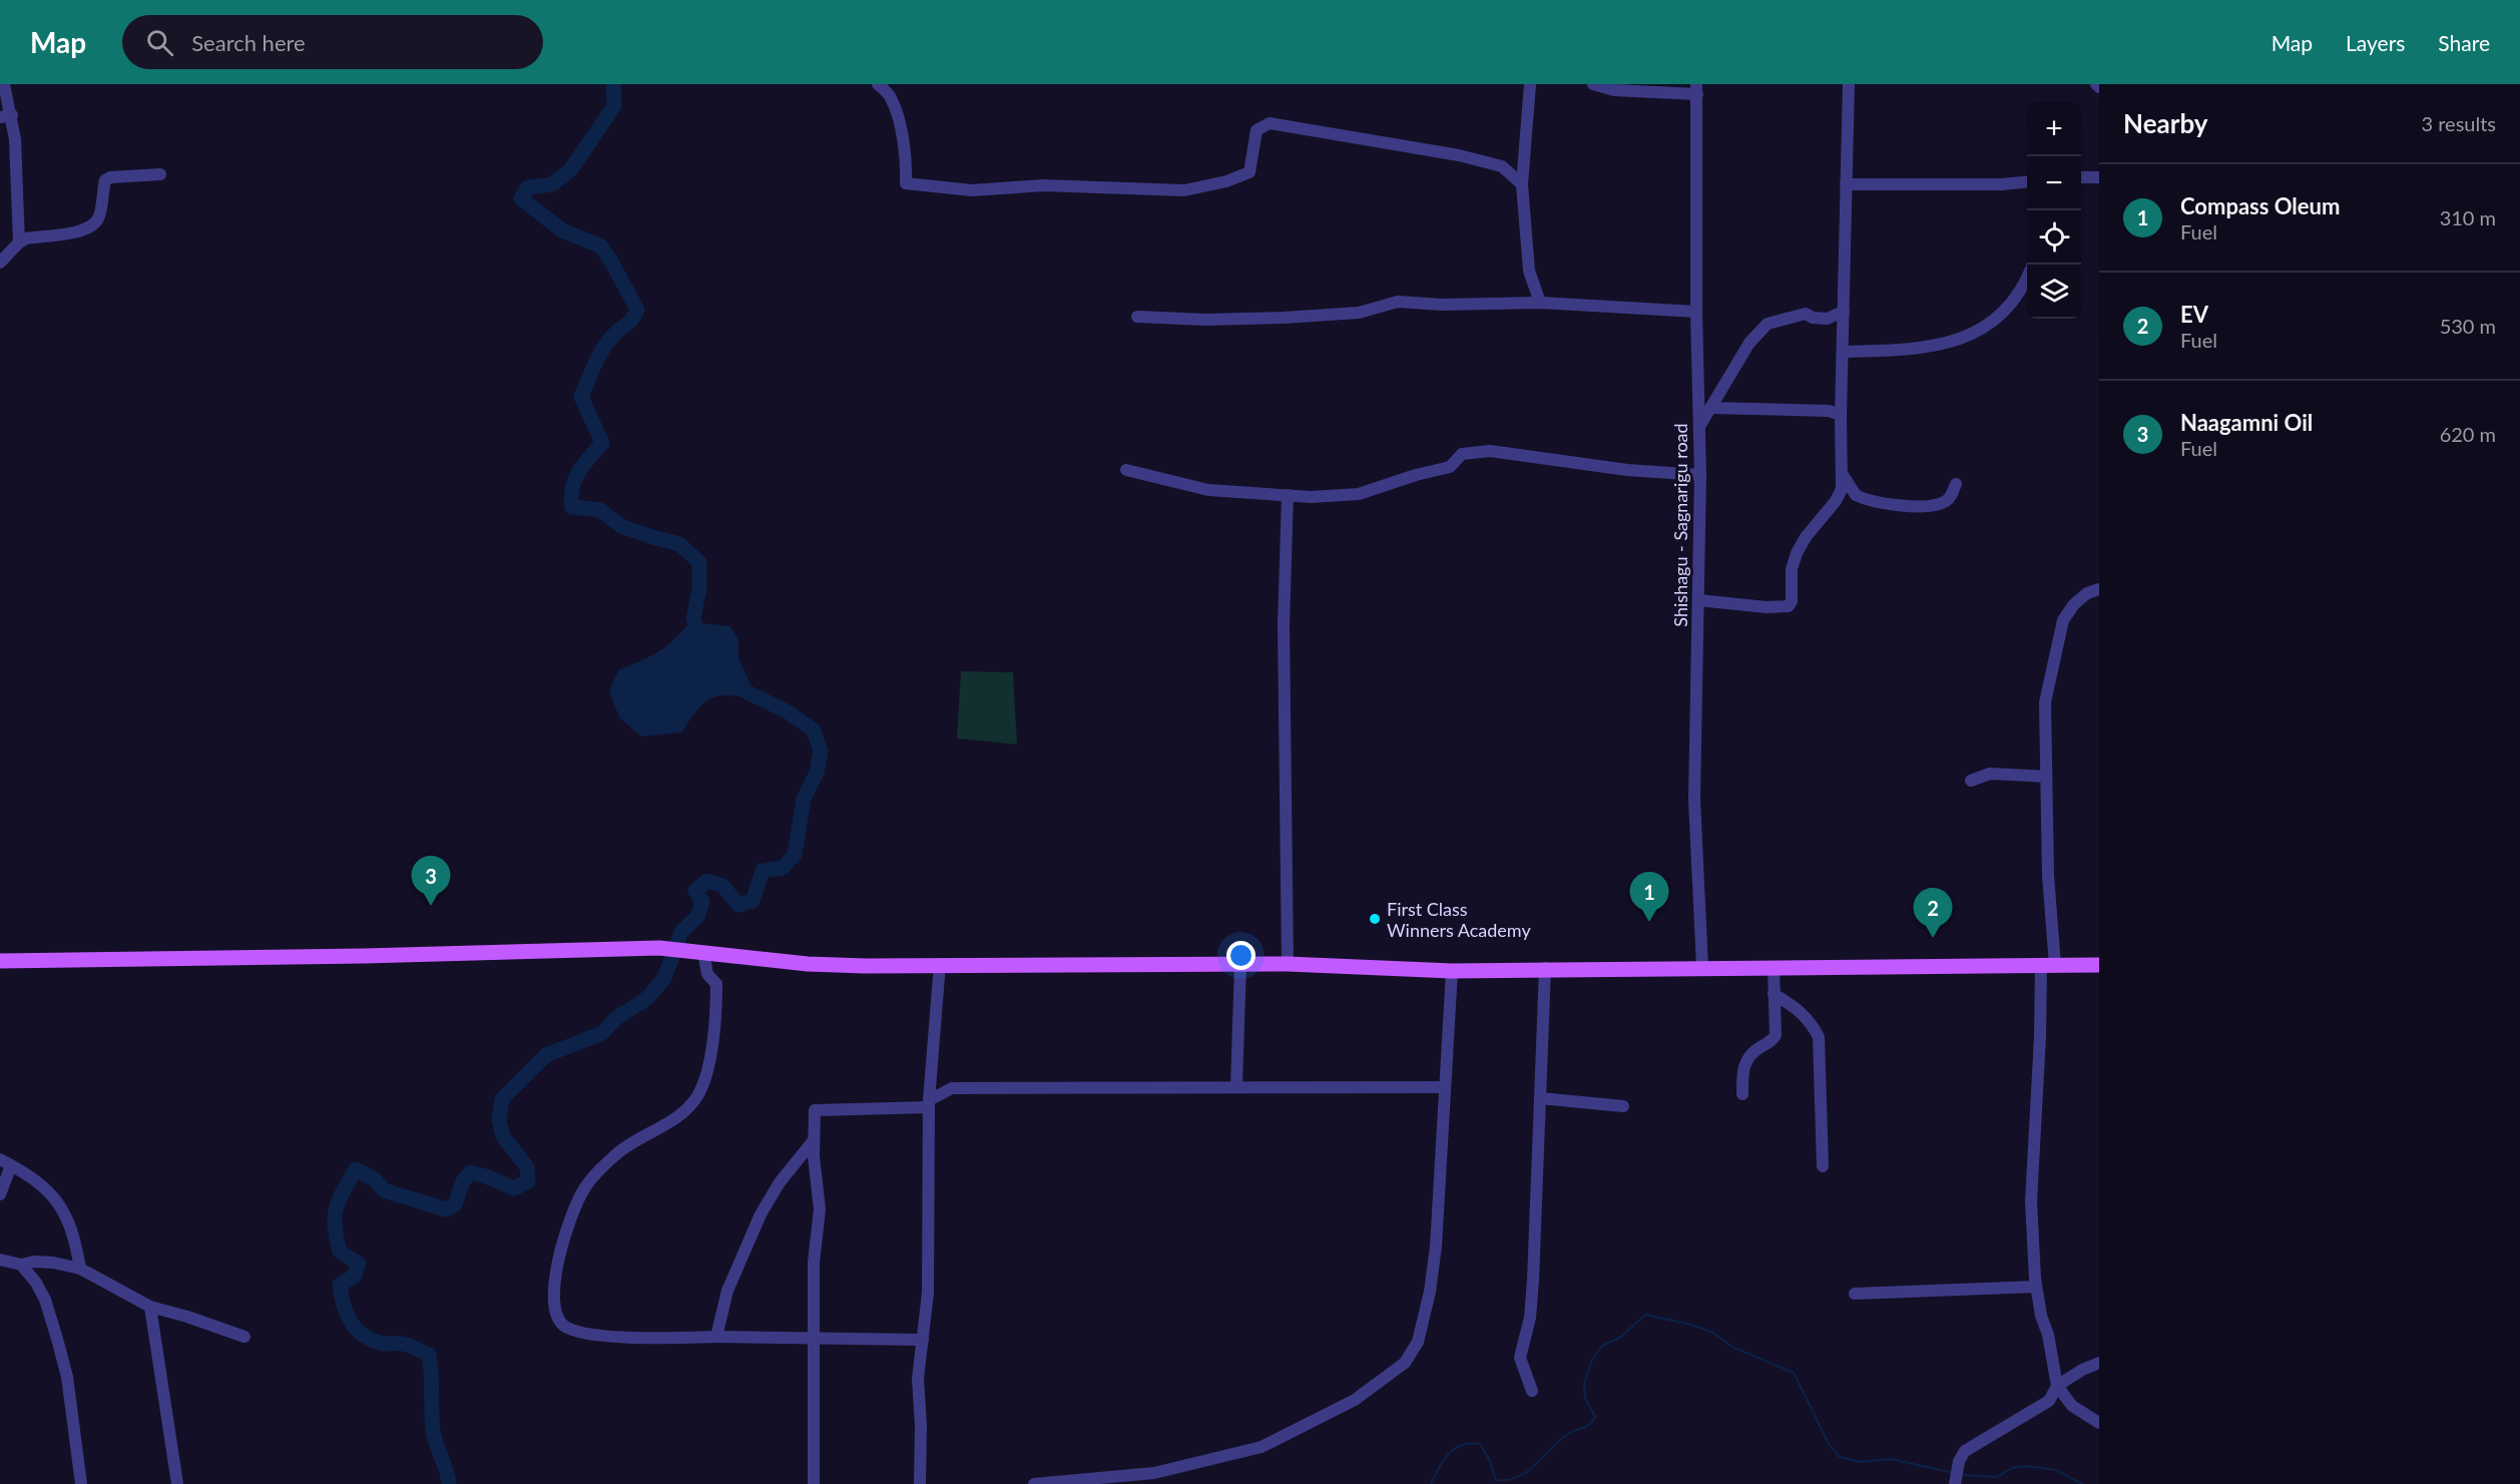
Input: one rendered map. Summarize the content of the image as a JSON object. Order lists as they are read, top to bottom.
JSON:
{
  "streets": {
    "street": ["Shishagu - Sagnarigu road"]
  },
  "places": ["First Class Winners Academy"],
  "page": {
    "header": "Map",
    "search": "Search here",
    "nav": ["Map", "Layers", "Share"],
    "heading": ["Nearby", "3 results"],
    "map_buttons": ["+", "−"],
    "list": [
      {
        "mark": "1",
        "name": "Compass Oleum",
        "note": "Fuel",
        "value": "310 m"
      },
      {
        "mark": "2",
        "name": "EV",
        "note": "Fuel",
        "value": "530 m"
      },
      {
        "mark": "3",
        "name": "Naagamni Oil",
        "note": "Fuel",
        "value": "620 m"
      }
    ],
    "pins": ["3", "1", "2"]
  }
}
